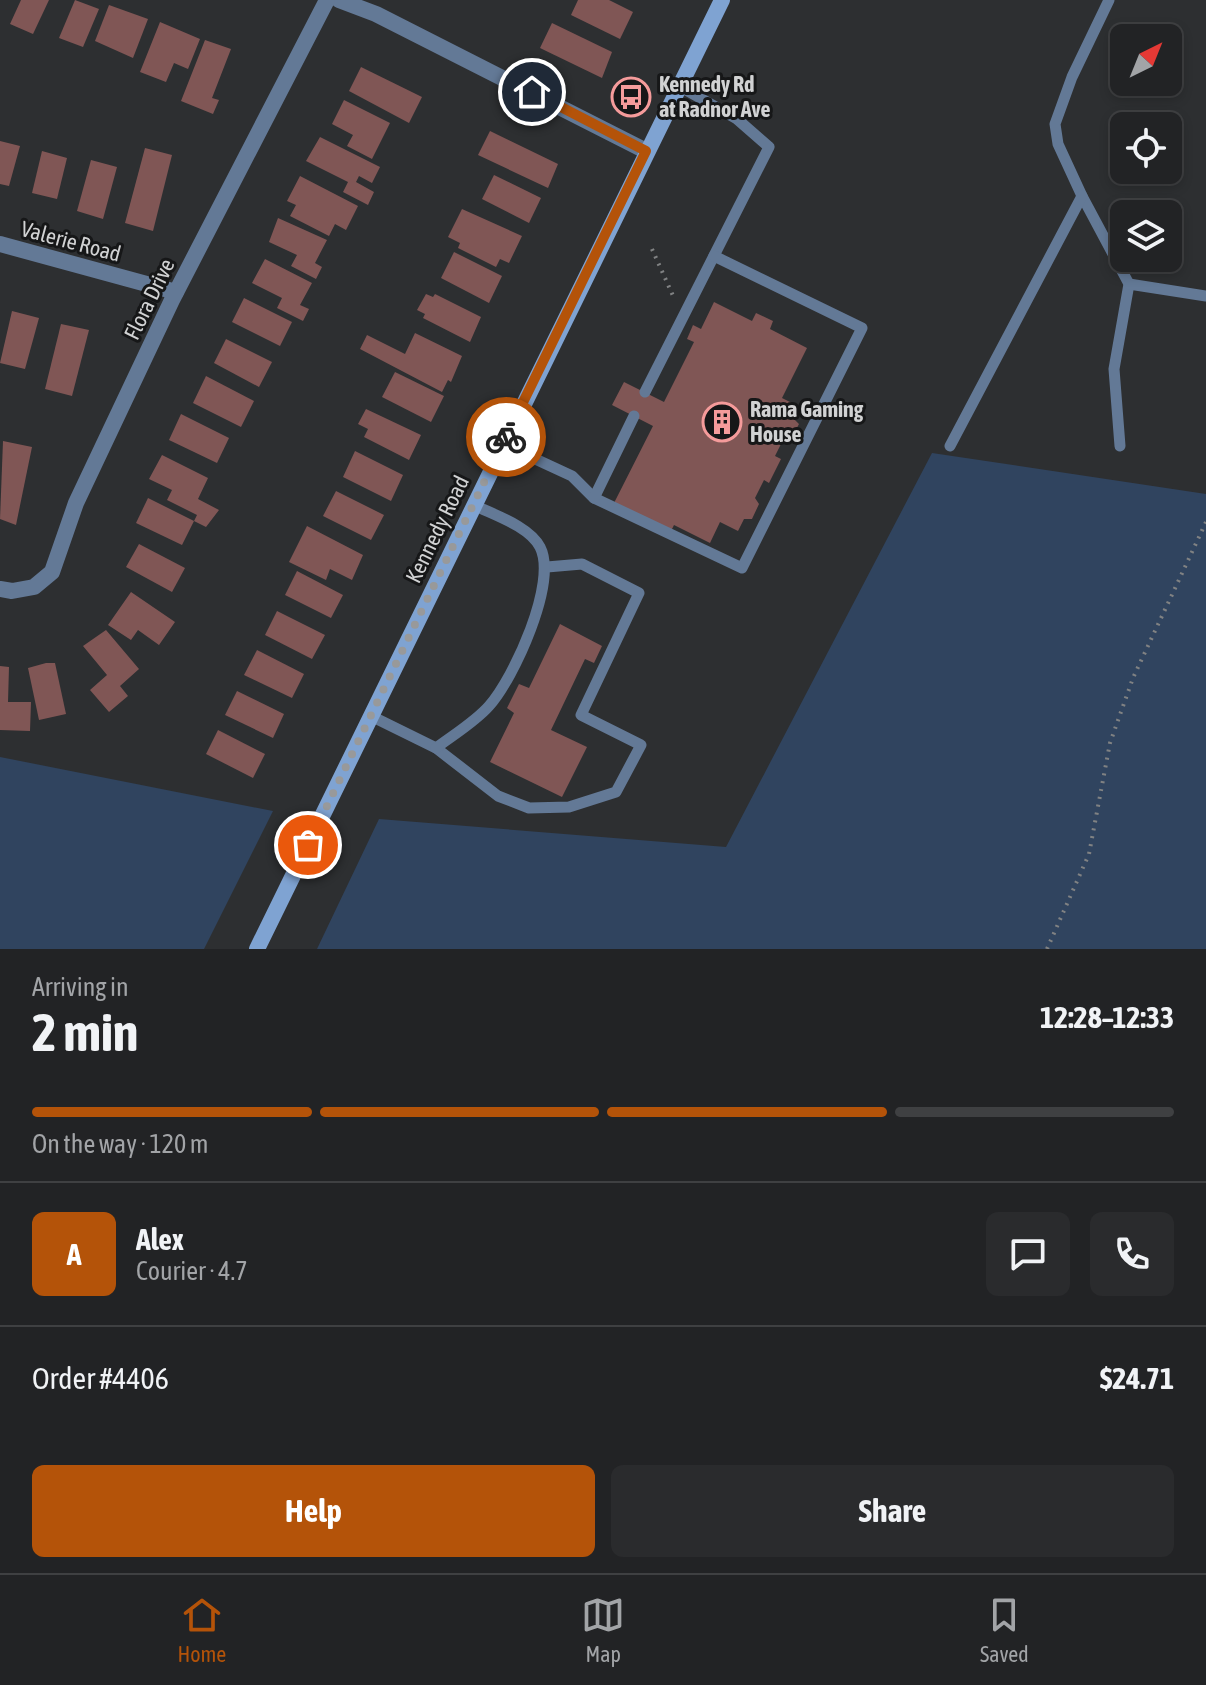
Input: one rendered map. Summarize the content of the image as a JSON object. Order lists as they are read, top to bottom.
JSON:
{
  "streets": {
    "main road": ["Kennedy Road"],
    "street": ["Valerie Road", "Flora Drive"]
  },
  "crossings": [
    ["Valerie Road", "Flora Drive"]
  ],
  "places": {
    "bus stop": ["Kennedy Rd at Radnor Ave"],
    "building": ["Rama Gaming House"]
  },
  "north": "top right",
  "page": {
    "heading": ["2 min", "Arriving in", "12:28–12:33"],
    "panel": [
      "Alex",
      "Courier · 4.7",
      "Order #4406",
      "$24.71"
    ],
    "bar": "On the way · 120 m",
    "round": "A",
    "buttons": ["Help", "Share"],
    "tabs": ["Home", "Map", "Saved"]
  }
}
